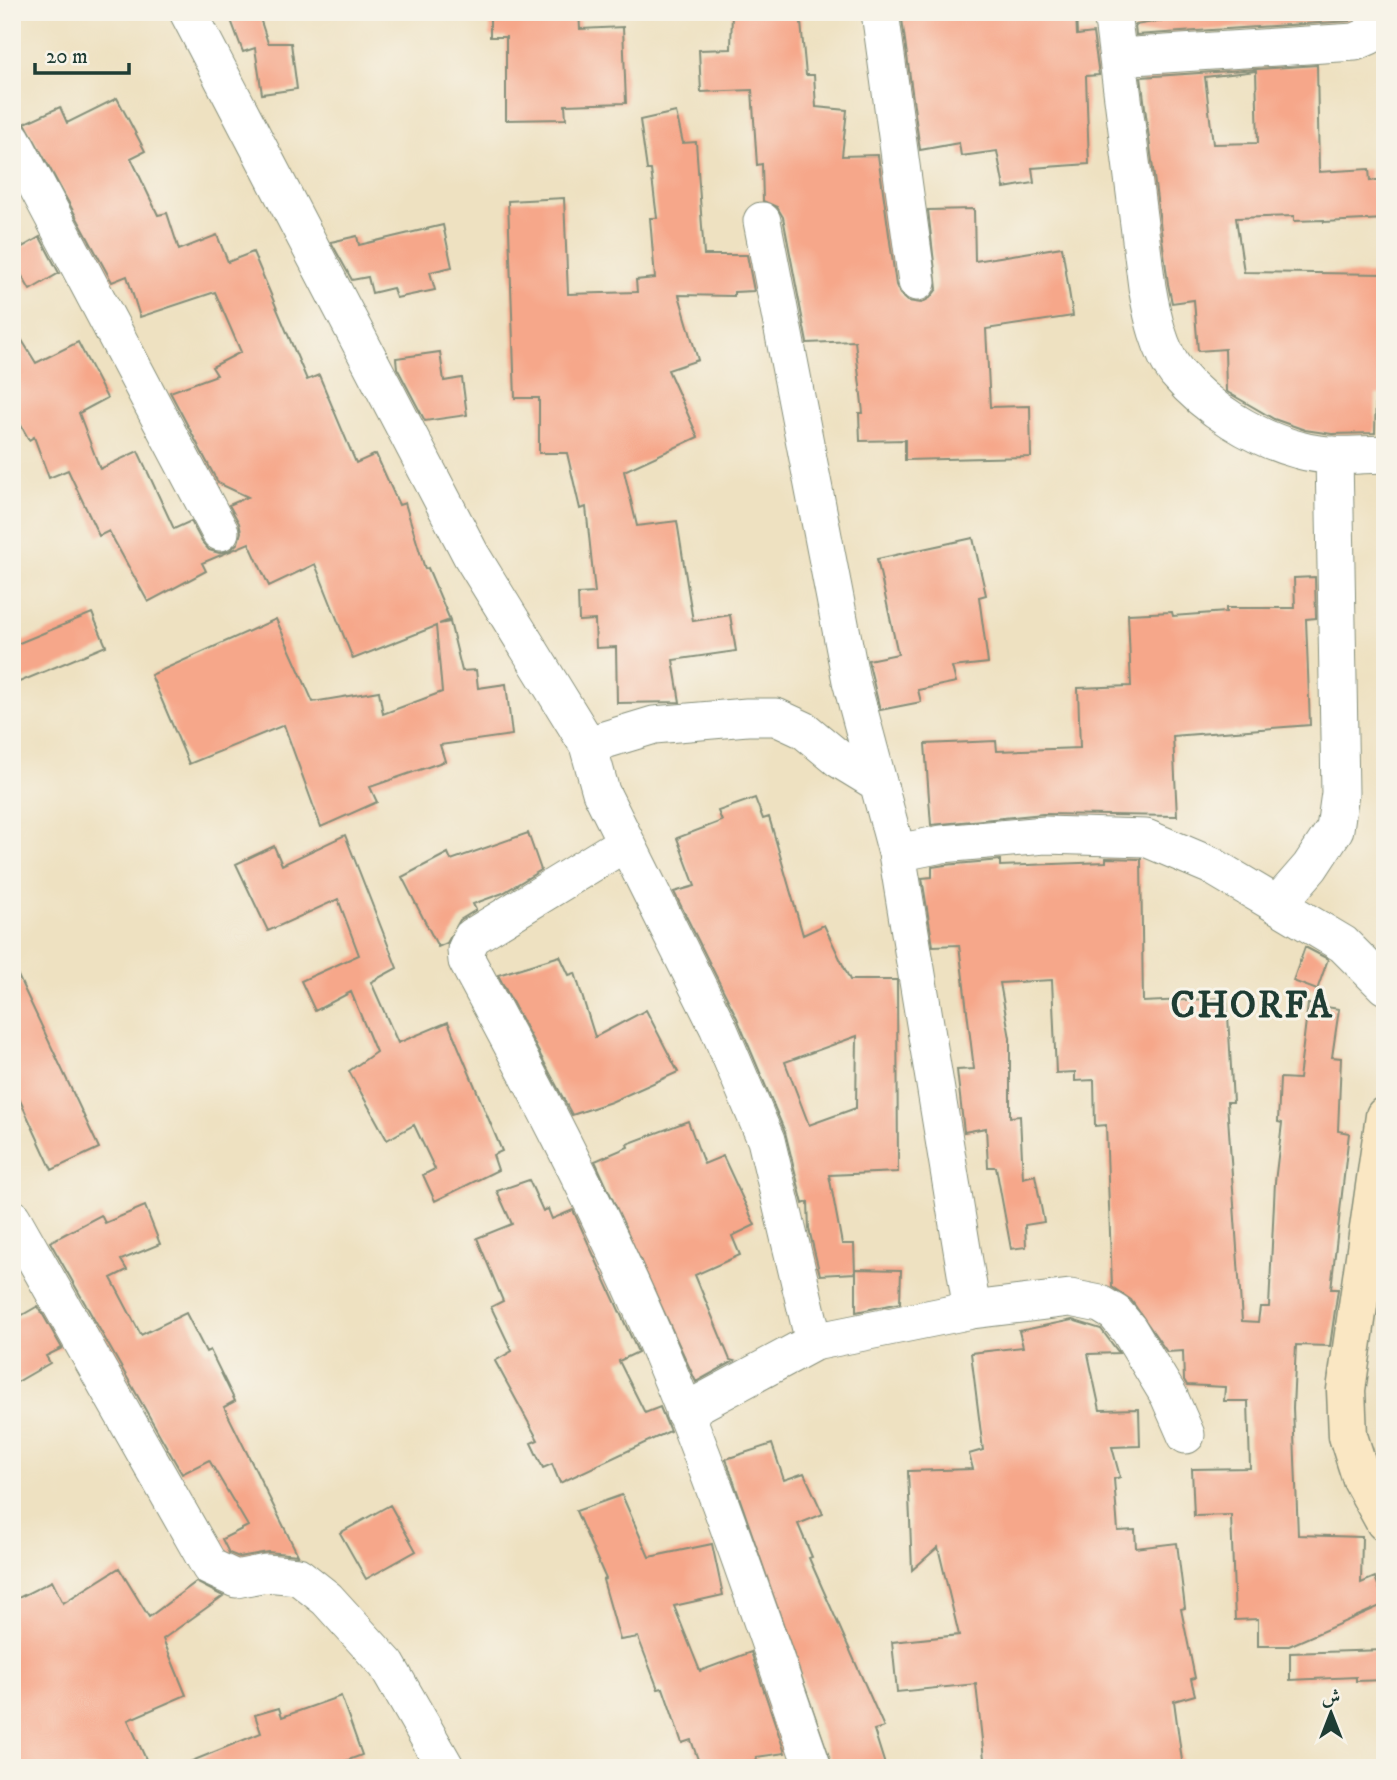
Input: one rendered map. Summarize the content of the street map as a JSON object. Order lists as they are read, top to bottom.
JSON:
{
  "districts": ["CHORFA"],
  "scale_bar": "20 m",
  "north": "top"
}
